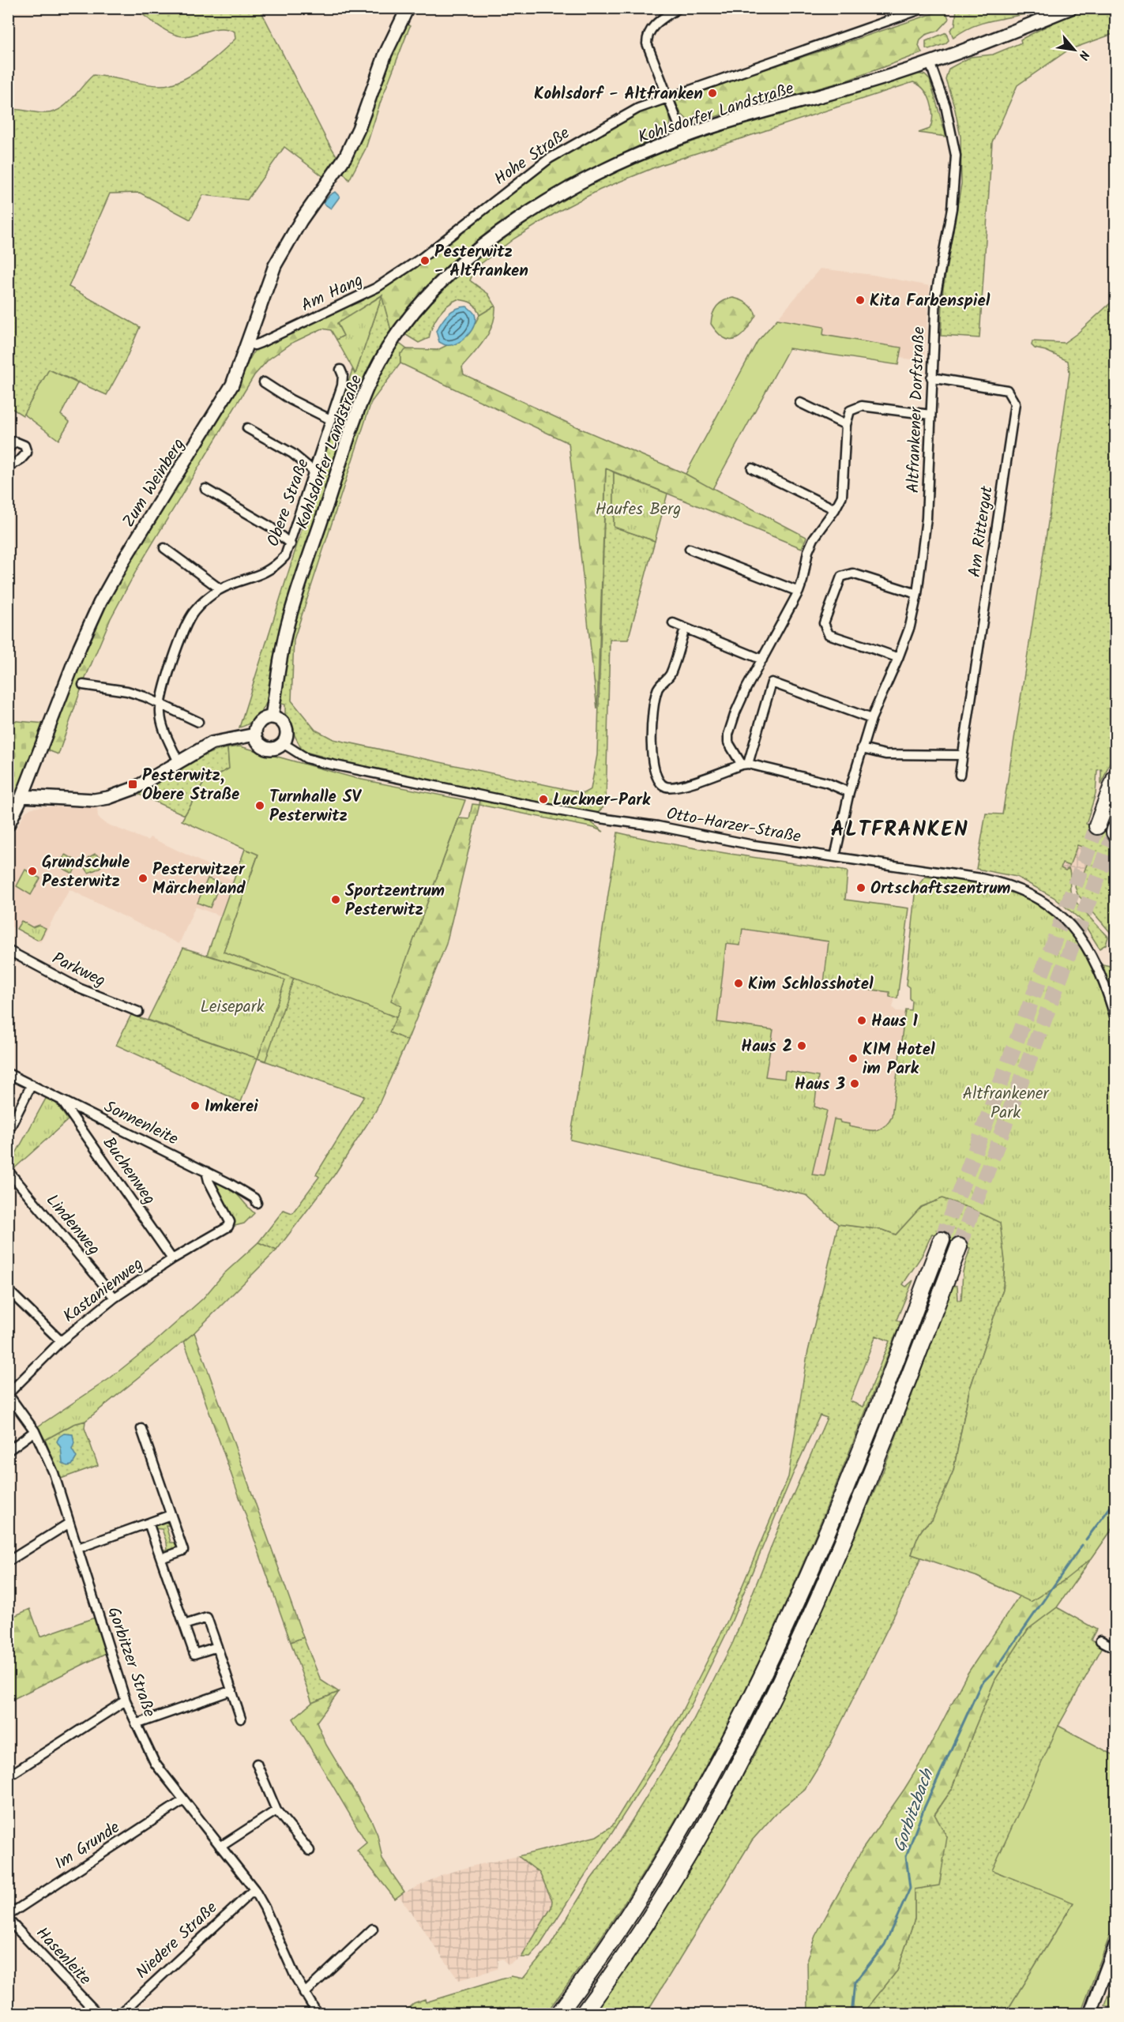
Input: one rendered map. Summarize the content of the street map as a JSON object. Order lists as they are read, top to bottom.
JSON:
{
  "streets": {
    "street": [
      "Kohlsdorfer Landstraße",
      "Hohe Straße",
      "Am Hang",
      "Altfrankener Dorfstraße",
      "Zum Weinberg",
      "Obere Straße",
      "Am Rittergut",
      "Otto-Harzer-Straße",
      "Parkweg",
      "Sonnenleite",
      "Buchenweg",
      "Lindenweg",
      "Kastanienweg",
      "Gorbitzer Straße",
      "Im Grunde",
      "Niedere Straße",
      "Hasenleite"
    ]
  },
  "crossings": [
    ["Kohlsdorfer Landstraße", "Altfrankener Dorfstraße"],
    ["Kohlsdorfer Landstraße", "Otto-Harzer-Straße"],
    ["Hohe Straße", "Am Hang"],
    ["Am Hang", "Zum Weinberg"],
    ["Altfrankener Dorfstraße", "Am Rittergut"],
    ["Altfrankener Dorfstraße", "Otto-Harzer-Straße"],
    ["Sonnenleite", "Buchenweg"],
    ["Sonnenleite", "Kastanienweg"],
    ["Buchenweg", "Kastanienweg"],
    ["Lindenweg", "Kastanienweg"],
    ["Kastanienweg", "Gorbitzer Straße"],
    ["Gorbitzer Straße", "Im Grunde"],
    ["Gorbitzer Straße", "Niedere Straße"]
  ],
  "districts": ["ALTFRANKEN"],
  "water": ["Gorbitzbach"],
  "parks": ["Haufes Berg", "Leisepark", "Altfrankener Park"],
  "places": {
    "other": [
      "Kohlsdorf - Altfranken",
      "Pesterwitz - Altfranken",
      "Kita Farbenspiel",
      "Luckner-Park",
      "Turnhalle SV Pesterwitz",
      "Grundschule Pesterwitz",
      "Pesterwitzer Märchenland",
      "Ortschaftszentrum",
      "Sportzentrum Pesterwitz",
      "Kim Schlosshotel",
      "Haus 1",
      "Haus 2",
      "KIM Hotel im Park",
      "Haus 3",
      "Imkerei"
    ],
    "transit": ["Pesterwitz, Obere Straße"]
  },
  "north": "bottom right"
}
